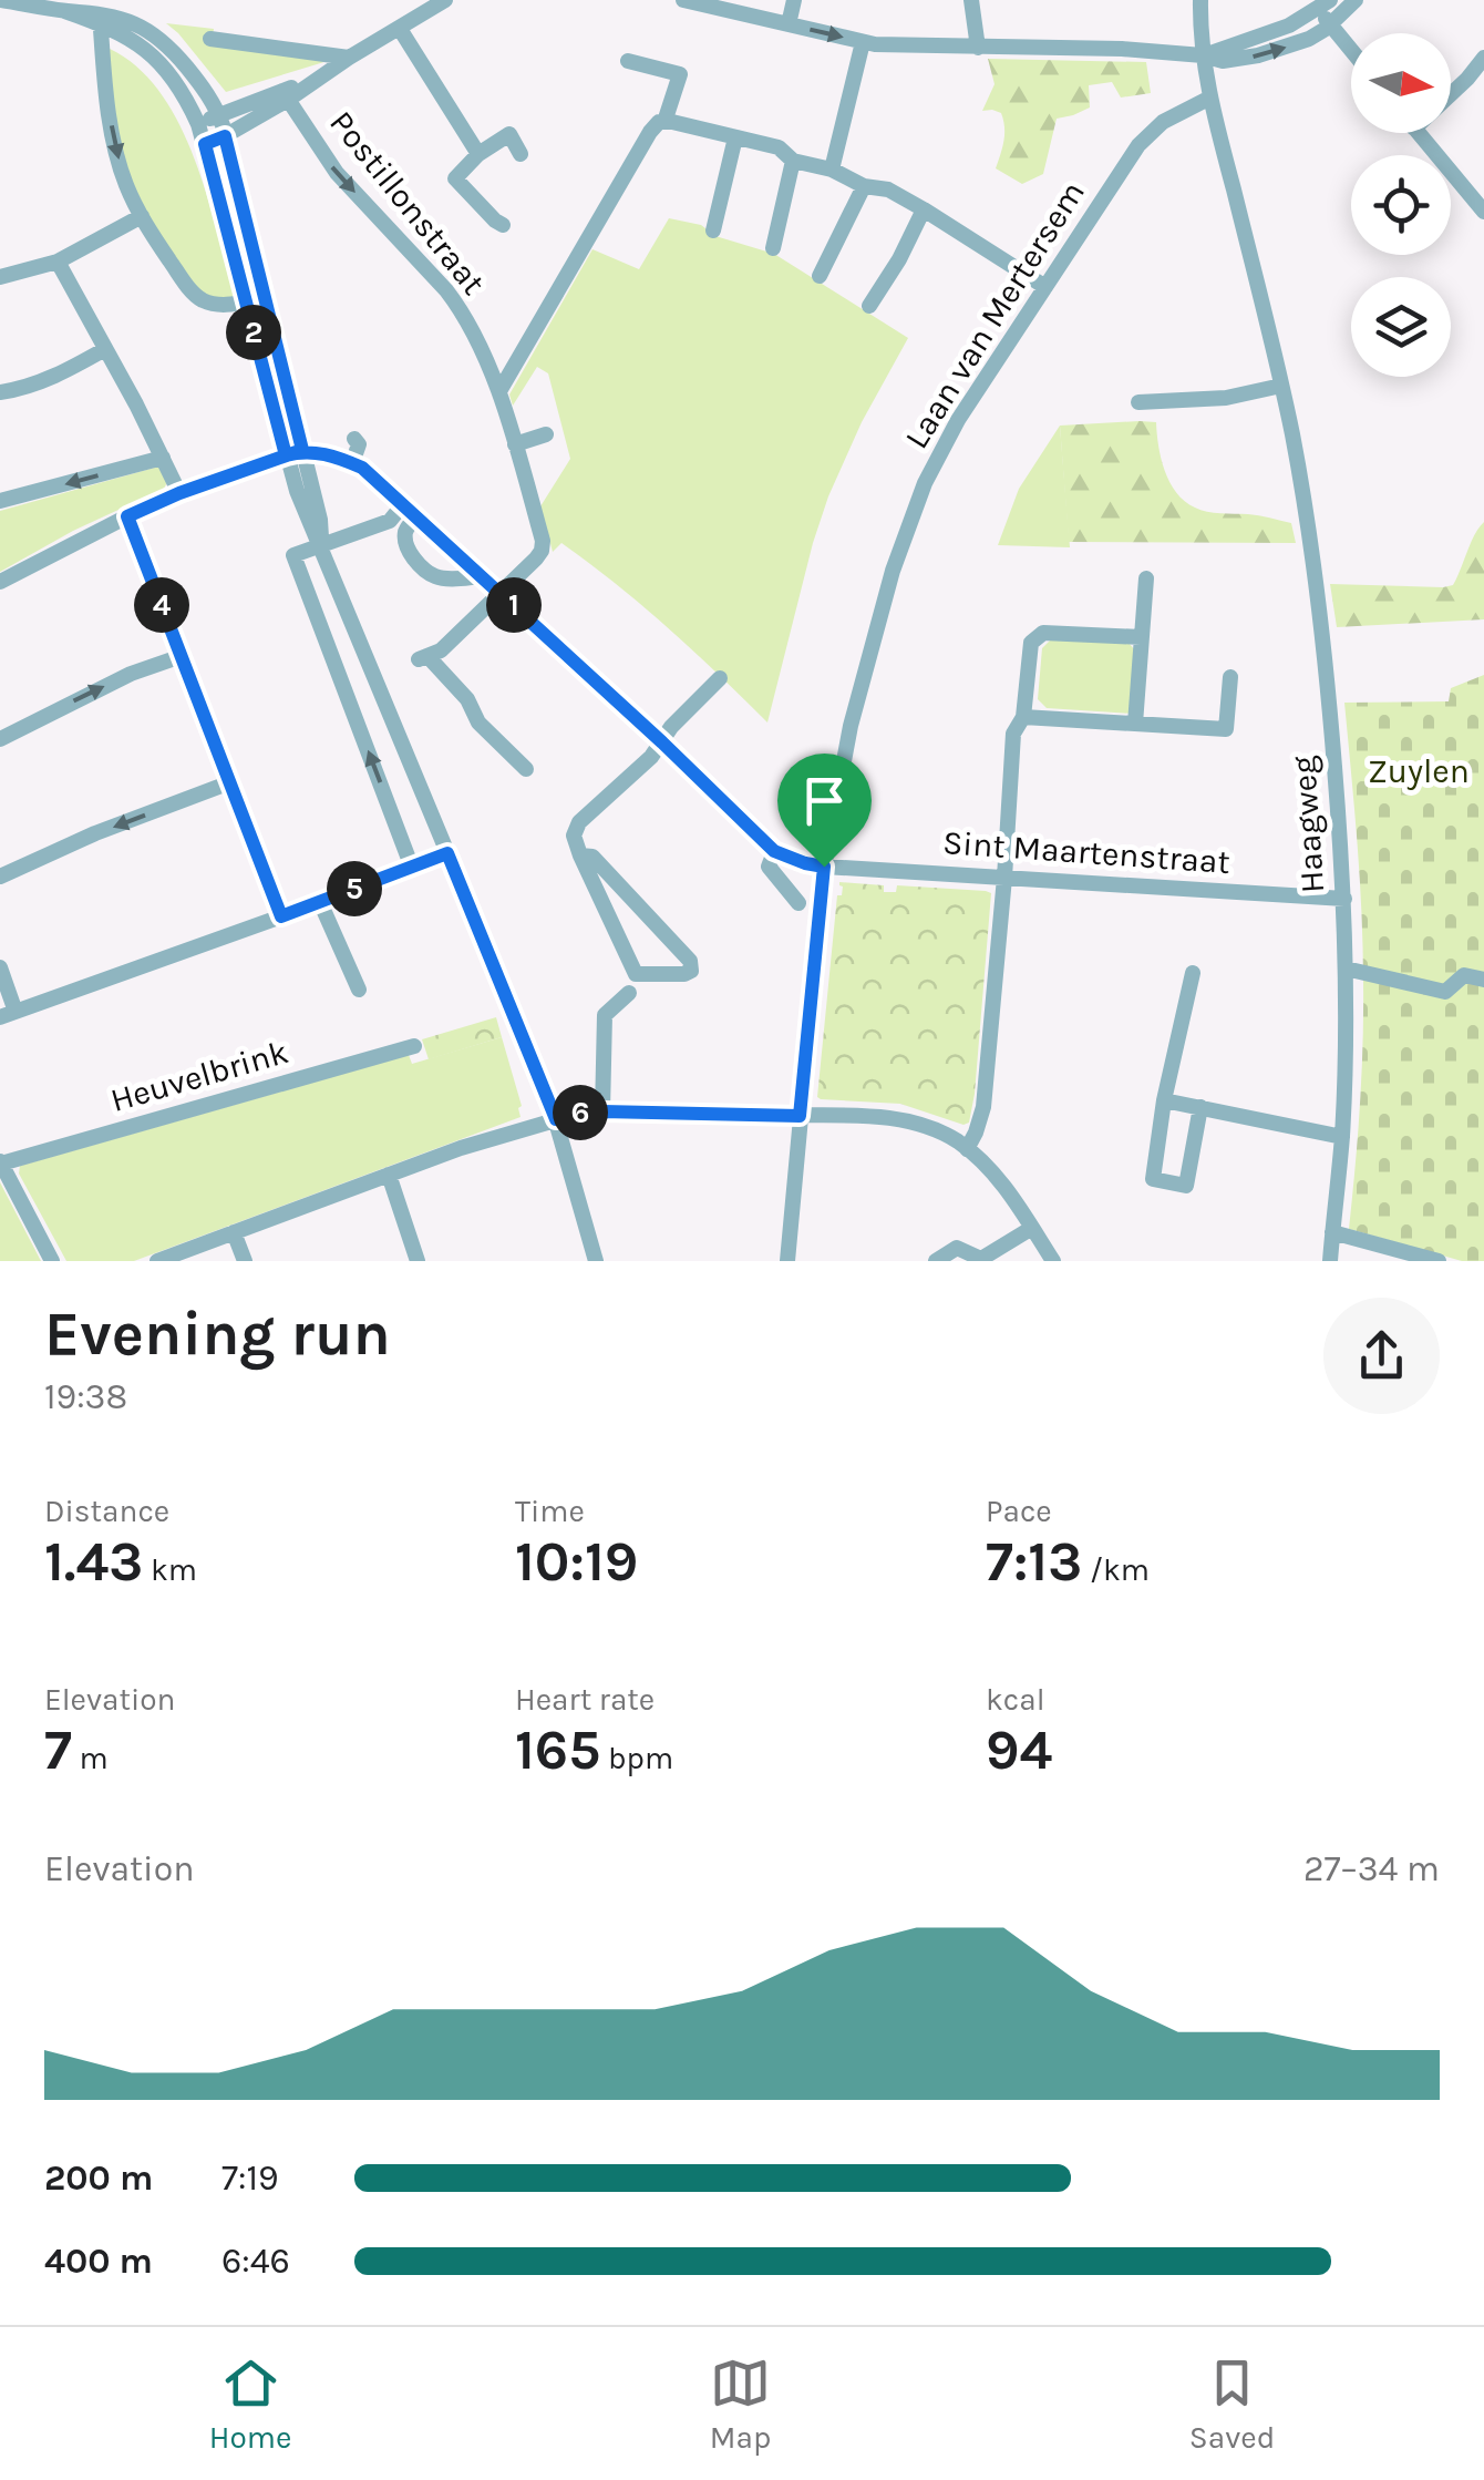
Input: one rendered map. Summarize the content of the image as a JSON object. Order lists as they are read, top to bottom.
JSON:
{
  "streets": {
    "street": [
      "Postillonstraat",
      "Laan van Mertersem",
      "Haagweg",
      "Sint Maartenstraat",
      "Heuvelbrink"
    ]
  },
  "crossings": [
    ["Laan van Mertersem", "Haagweg"],
    ["Laan van Mertersem", "Sint Maartenstraat"],
    ["Haagweg", "Sint Maartenstraat"]
  ],
  "parks": ["Zuylen"],
  "north": "right",
  "page": {
    "pins": [
      "2",
      "1",
      "4",
      "5",
      "6"
    ],
    "heading": ["Evening run", "19:38"],
    "stats": [
      ["Distance", "1.43 km"],
      ["Time", "10:19"],
      ["Pace", "7:13 /km"],
      ["Elevation", "7 m"],
      ["Heart rate", "165 bpm"],
      ["kcal", "94"]
    ],
    "chart": ["Elevation", "27–34 m"],
    "list": [
      {
        "name": "200 m",
        "note": "7:19"
      },
      {
        "name": "400 m",
        "note": "6:46"
      }
    ],
    "tabs": ["Home", "Map", "Saved"]
  }
}
